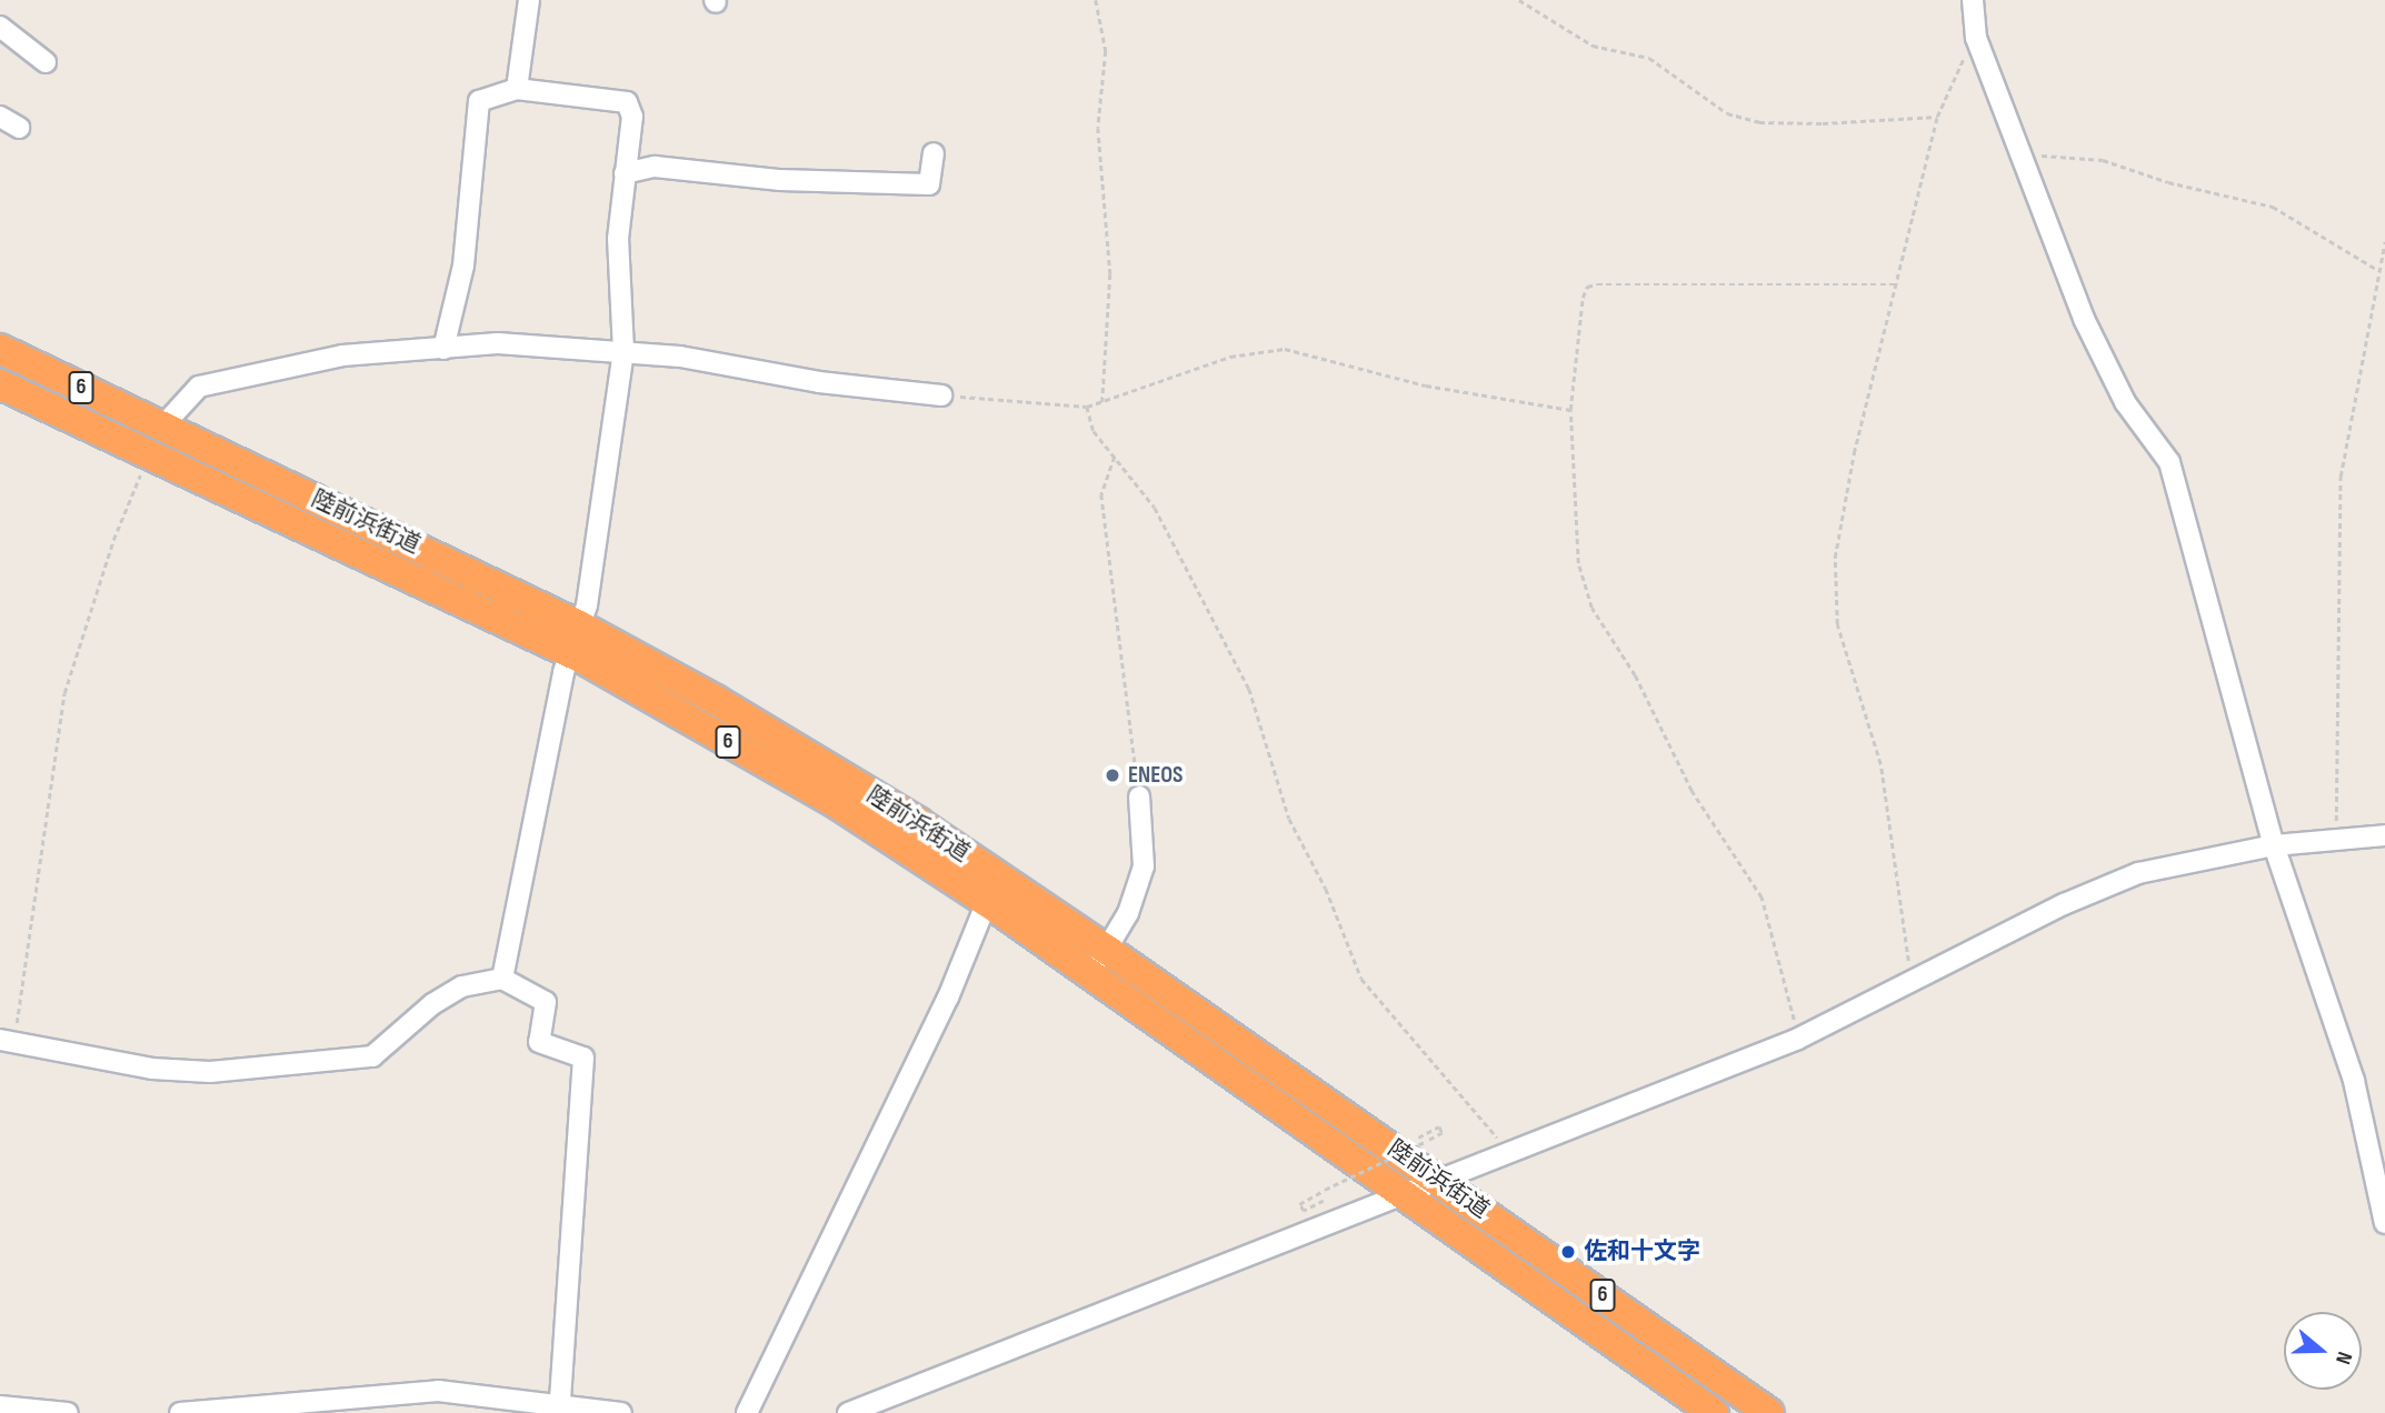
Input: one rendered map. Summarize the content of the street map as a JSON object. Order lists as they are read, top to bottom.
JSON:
{
  "streets": {
    "highway": ["6", "陸前浜街道"]
  },
  "places": ["ENEOS", "佐和十文字"],
  "north": "right"
}
